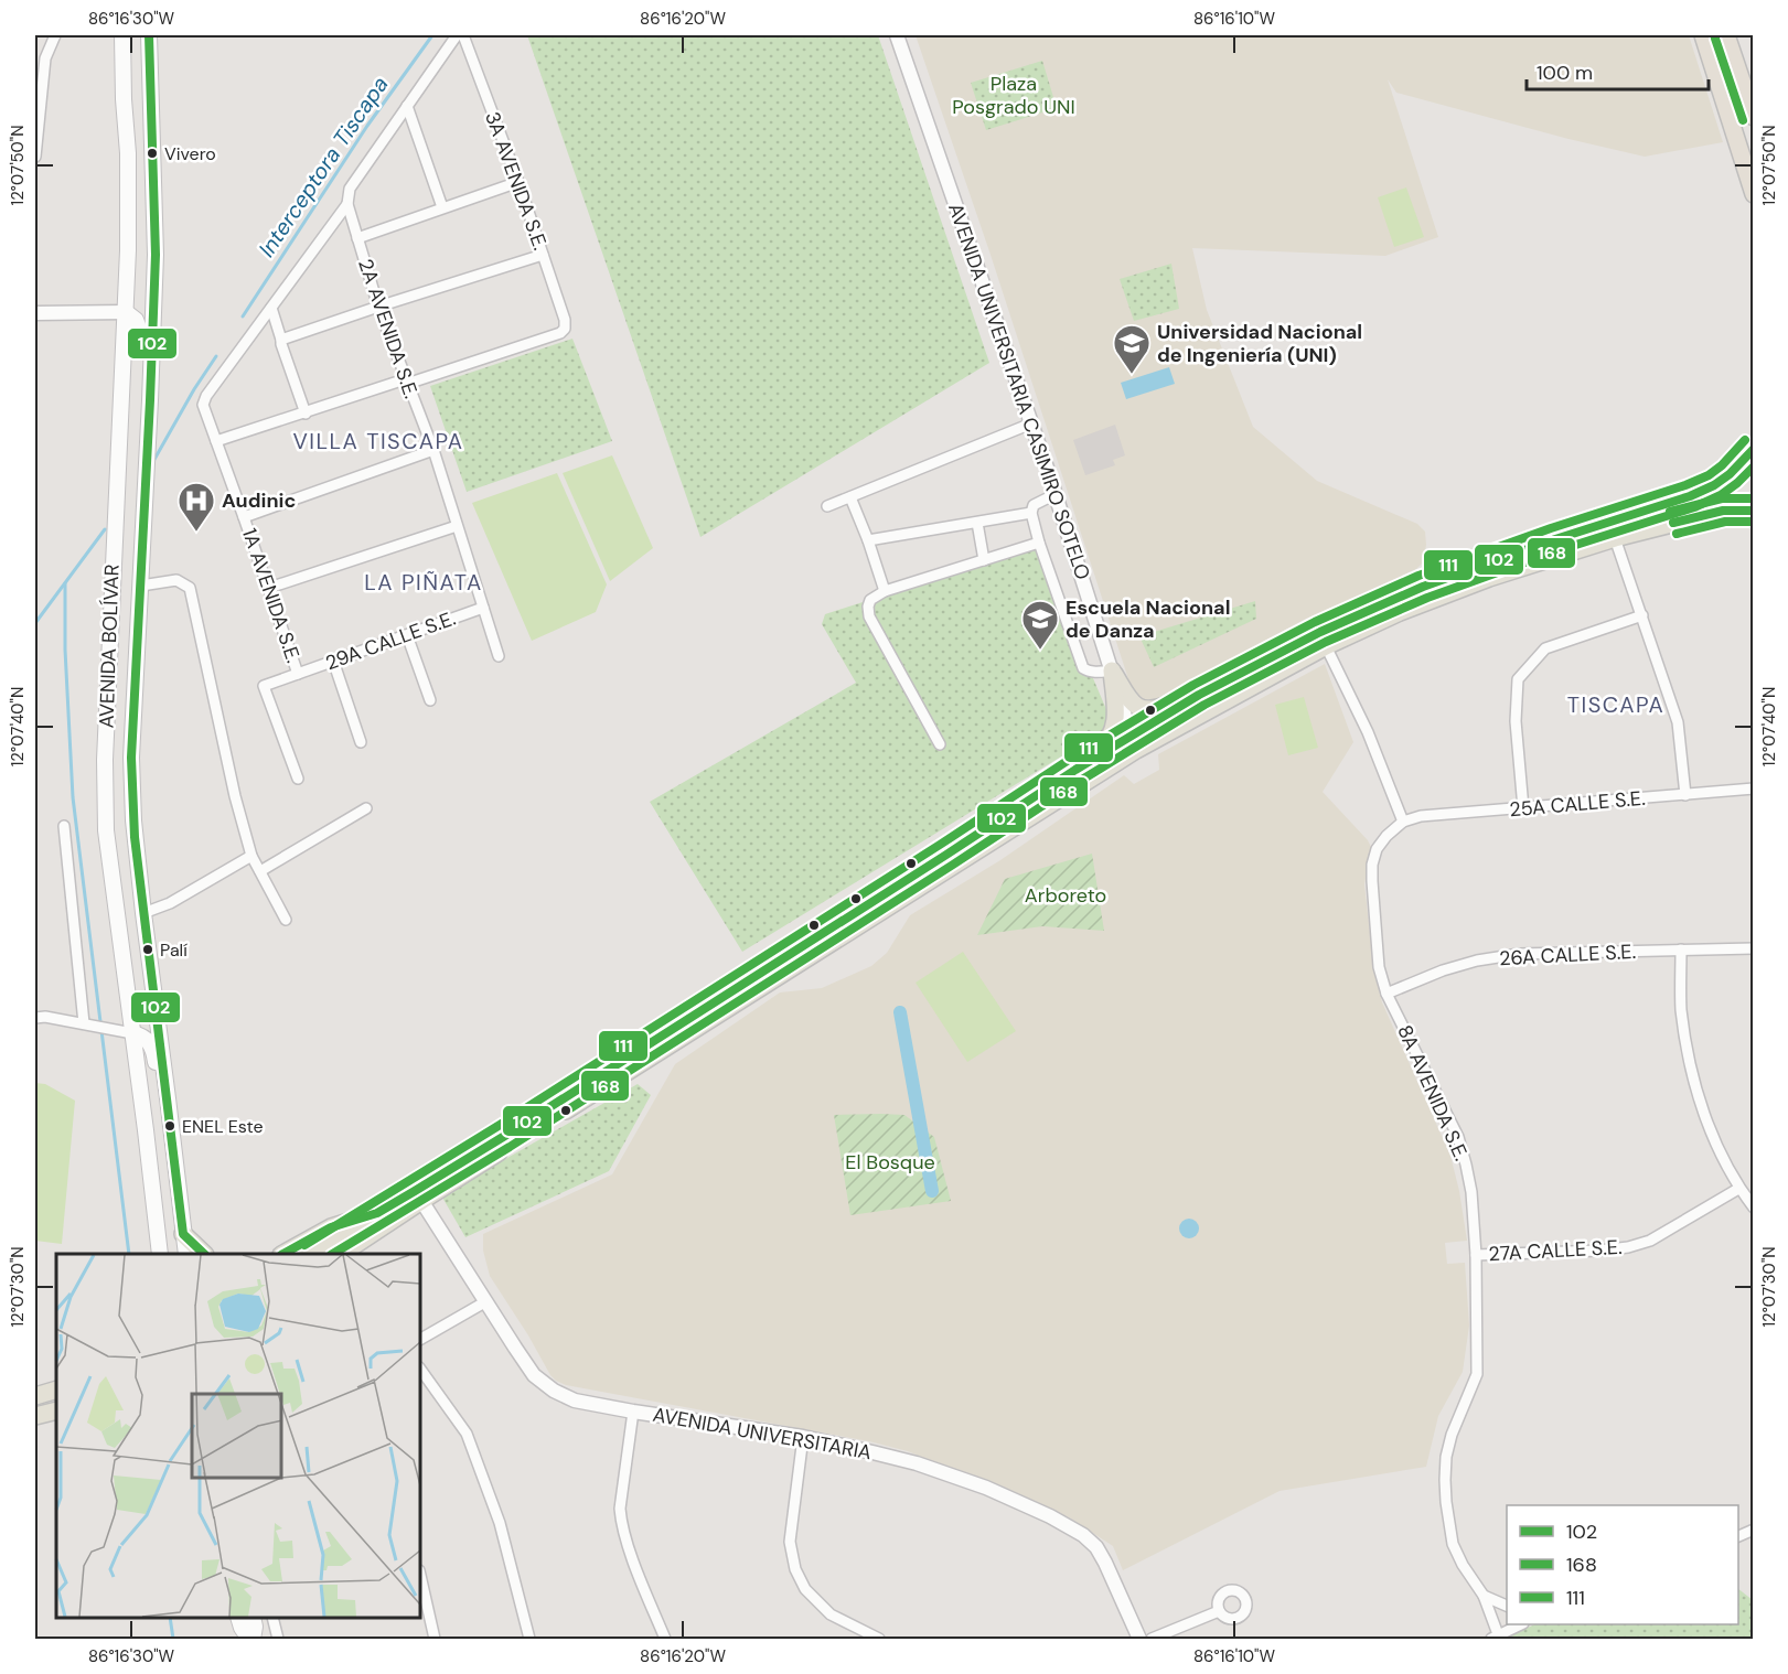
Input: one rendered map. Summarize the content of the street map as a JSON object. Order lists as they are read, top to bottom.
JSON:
{
  "streets": {
    "main road": ["AVENIDA BOLÍVAR"],
    "street": [
      "3A AVENIDA S.E.",
      "2A AVENIDA S.E.",
      "AVENIDA UNIVERSITARIA CASIMIRO SOTELO",
      "1A AVENIDA S.E.",
      "29A CALLE S.E.",
      "25A CALLE S.E.",
      "26A CALLE S.E.",
      "8A AVENIDA S.E.",
      "27A CALLE S.E.",
      "AVENIDA UNIVERSITARIA"
    ]
  },
  "crossings": [
    ["3A AVENIDA S.E.", "2A AVENIDA S.E."],
    ["2A AVENIDA S.E.", "29A CALLE S.E."],
    ["1A AVENIDA S.E.", "29A CALLE S.E."],
    ["25A CALLE S.E.", "8A AVENIDA S.E."],
    ["26A CALLE S.E.", "8A AVENIDA S.E."],
    ["8A AVENIDA S.E.", "27A CALLE S.E."]
  ],
  "districts": ["VILLA TISCAPA", "LA PIÑATA", "TISCAPA"],
  "water": ["Interceptora Tiscapa"],
  "parks": ["Plaza Posgrado UNI", "Arboreto", "El Bosque"],
  "places": {
    "other": ["Vivero", "Palí", "ENEL Este"],
    "school or university": ["Universidad Nacional de Ingeniería (UNI)", "Escuela Nacional de Danza"],
    "hospital": ["Audinic"]
  },
  "lines": ["transit line 102", "transit line 168", "transit line 111"],
  "legend": ["102", "168", "111"],
  "scale_bar": "100 m",
  "coordinates": [
    "86°16'30\"W",
    "86°16'20\"W",
    "86°16'10\"W",
    "12°07'50\"N",
    "12°07'40\"N",
    "12°07'30\"N"
  ]
}
